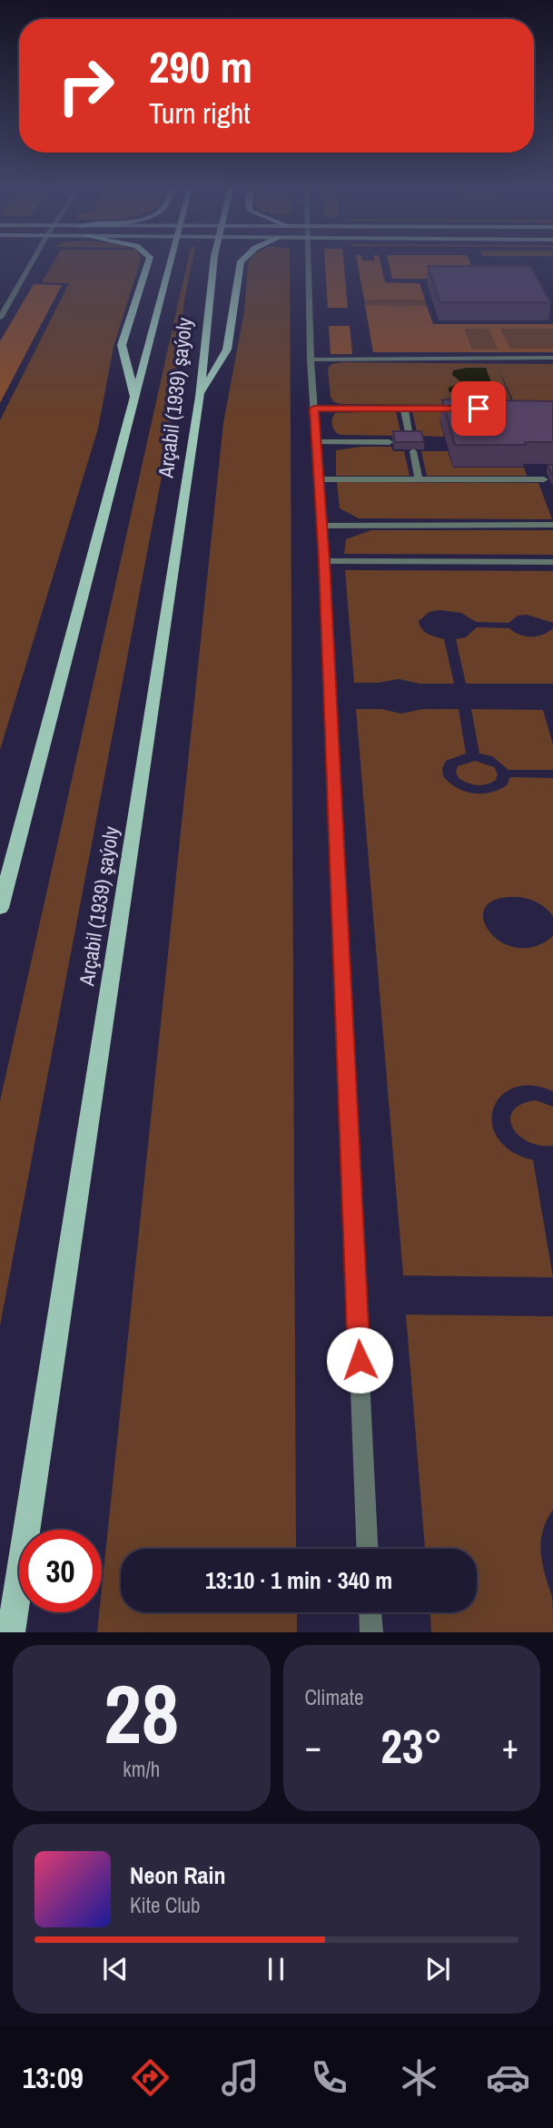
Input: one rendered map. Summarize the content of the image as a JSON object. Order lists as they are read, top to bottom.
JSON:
{
  "streets": {
    "main road": ["Arçabil (1939) şaýoly"]
  },
  "page": {
    "turn": ["290 m", "Turn right"],
    "limit": "30",
    "trip": "13:10 · 1 min · 340 m",
    "tile": [
      ["28", "km/h"],
      "Climate"
    ],
    "heat": ["−", "23°", "+"],
    "song": ["Neon Rain", "Kite Club"],
    "tabs": "13:09"
  }
}
